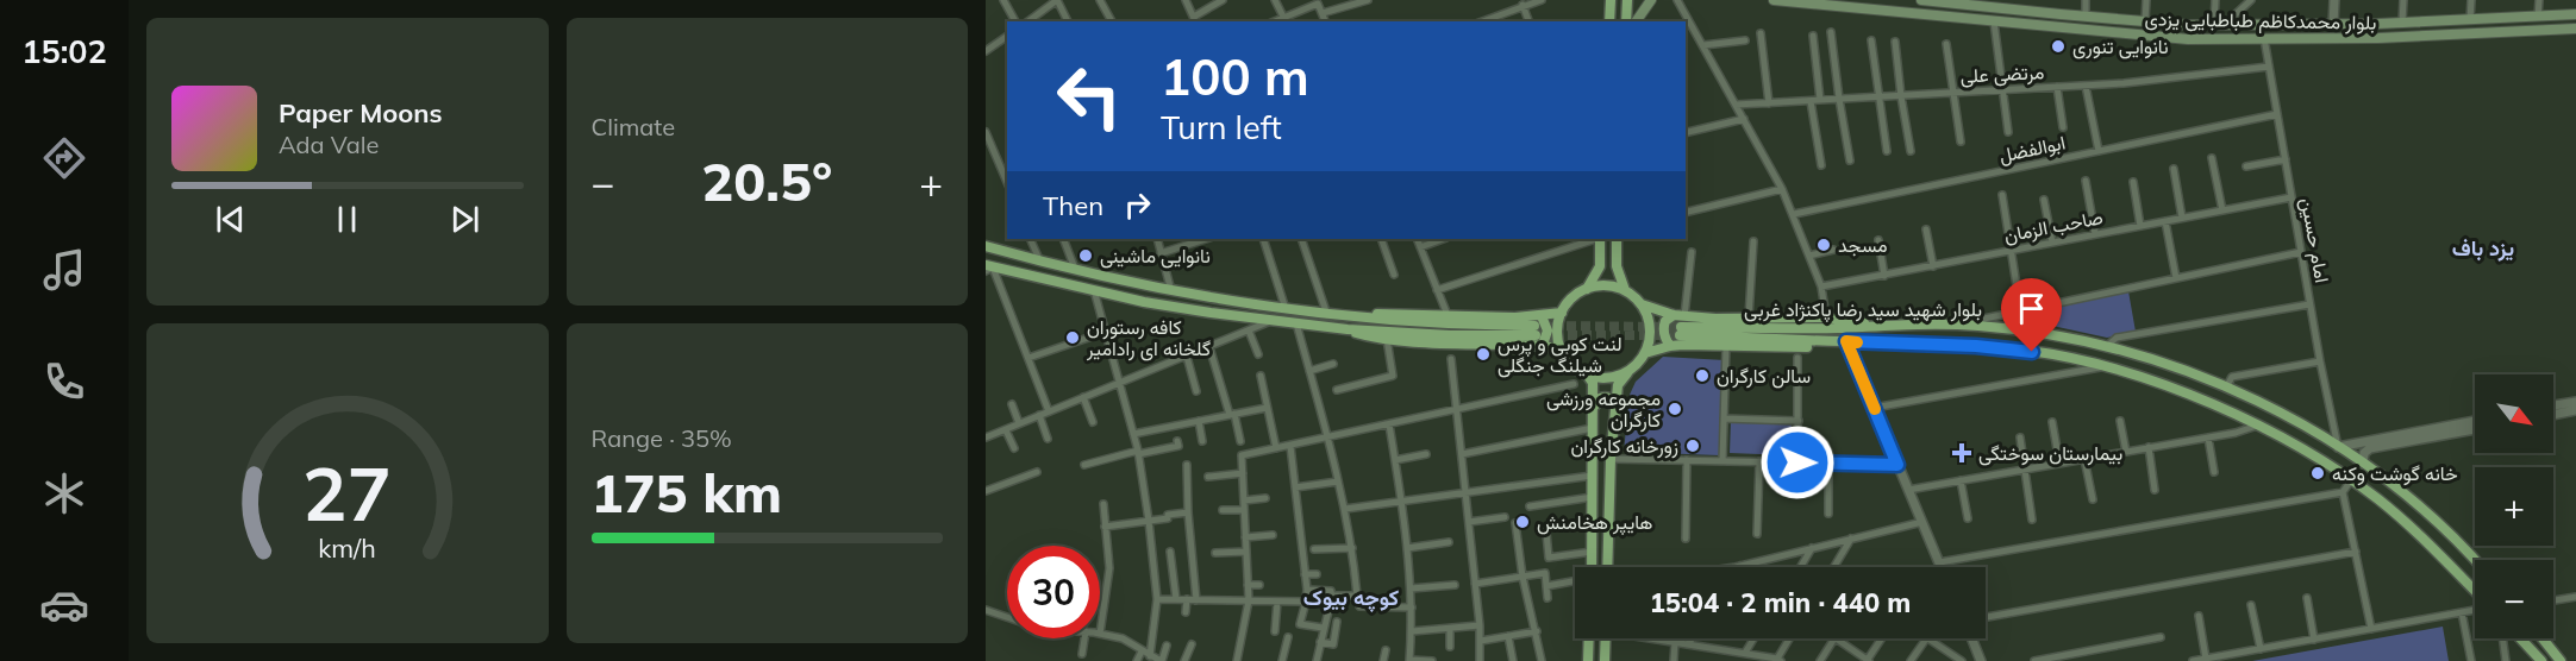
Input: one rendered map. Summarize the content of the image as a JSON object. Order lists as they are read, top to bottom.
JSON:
{
  "streets": {
    "main road": ["بلوار محمدکاظم طباطبایی یزدی", "بلوار شهید سید رضا پاکنژاد غربی"],
    "street": [
      "مرتضی علی",
      "ابوالفضل",
      "صاحب الزمان",
      "امام حسین"
    ]
  },
  "crossings": [
    ["بلوار محمدکاظم طباطبایی یزدی", "امام حسین"],
    ["مرتضی علی", "امام حسین"],
    ["ابوالفضل", "امام حسین"],
    ["صاحب الزمان", "امام حسین"],
    ["امام حسین", "بلوار شهید سید رضا پاکنژاد غربی"]
  ],
  "districts": ["یزد باف", "کوچه بیوک"],
  "places": {
    "other": [
      "نانوایی تنوری",
      "مسجد",
      "نانوایی ماشینی",
      "کافه رستوران گلخانه ای رادامیر",
      "لنت کوبی و پرس شیلنگ‌ جنگلی",
      "سالن کارگران",
      "مجموعه ورزشی کارگران",
      "زورخانه کارگران",
      "خانه گوشت وکنه",
      "هایپر هخامنش"
    ],
    "health": ["بیمارستان سوختگی"]
  },
  "north": "bottom right",
  "page": {
    "tabs": "15:02",
    "tile": [
      "Climate",
      ["Range · 35%", "175 km"]
    ],
    "turn": ["100 m", "Turn left"],
    "song": ["Paper Moons", "Ada Vale"],
    "heat": ["−", "20.5°", "+"],
    "then": "Then",
    "map_buttons": ["+", "−"],
    "limit": "30",
    "trip": "15:04 · 2 min · 440 m",
    "gauge": ["27", "km/h"]
  }
}
